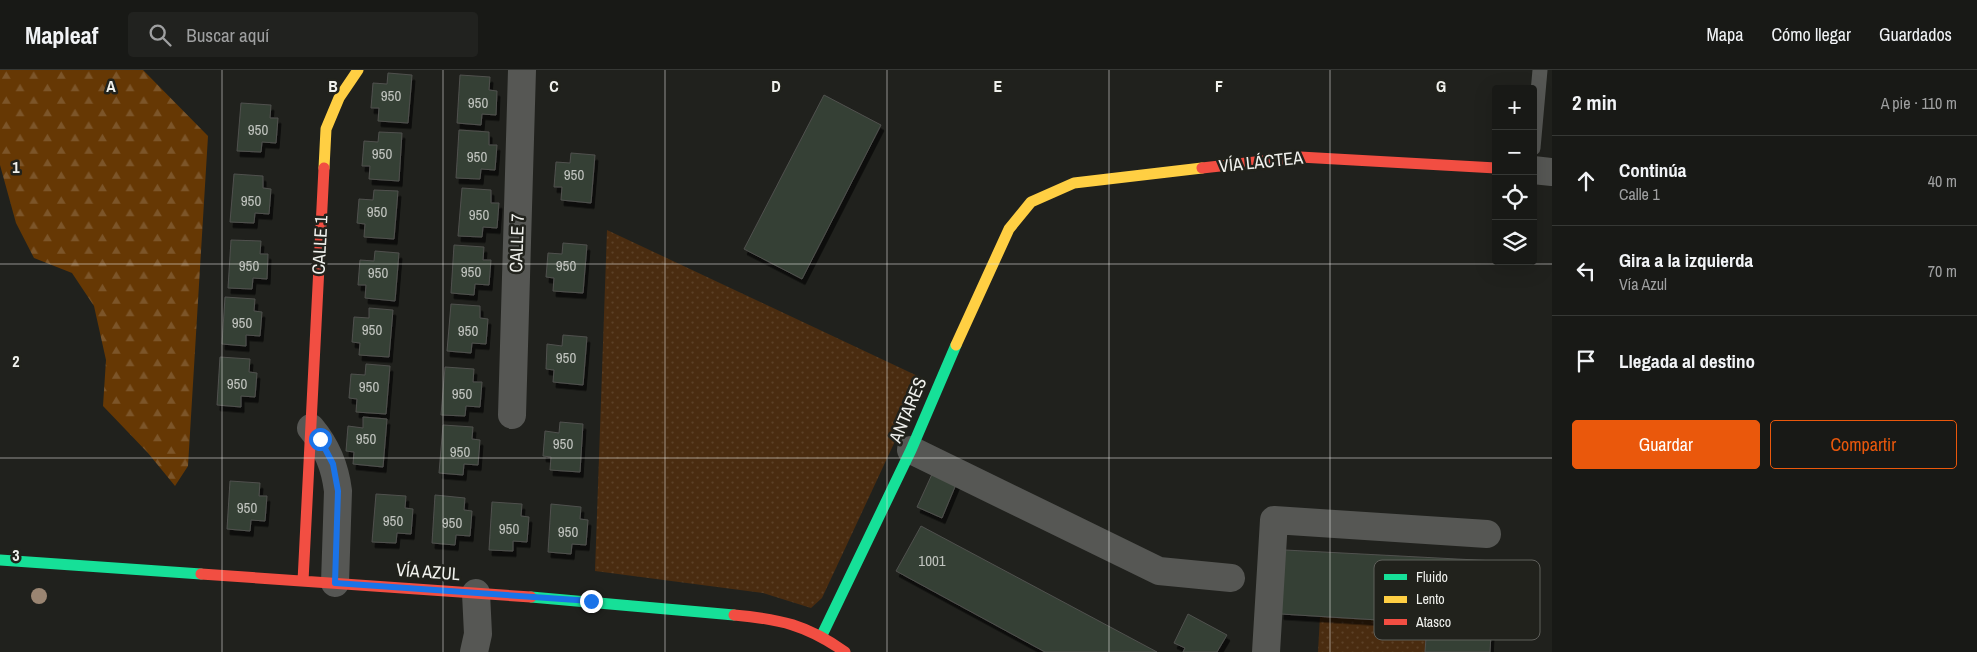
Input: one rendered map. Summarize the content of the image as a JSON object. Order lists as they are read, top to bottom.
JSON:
{
  "streets": {
    "street": [
      "VÍA LÁCTEA",
      "CALLE 7",
      "CALLE 1",
      "ANTARES",
      "VÍA AZUL"
    ]
  },
  "crossings": [
    ["VÍA LÁCTEA", "ANTARES"],
    ["CALLE 1", "VÍA AZUL"],
    ["ANTARES", "VÍA AZUL"]
  ],
  "house_numbers": [
    "950",
    "950",
    "950",
    "950",
    "950",
    "950",
    "950",
    "950",
    "950",
    "950",
    "950",
    "950",
    "950",
    "950",
    "950",
    "950",
    "950",
    "950",
    "950",
    "950",
    "950",
    "950",
    "950",
    "950",
    "950",
    "950",
    "950",
    "950",
    "1001"
  ],
  "legend": ["Fluido", "Lento", "Atasco"],
  "page": {
    "header": "Mapleaf",
    "search": "Buscar aquí",
    "nav": ["Mapa", "Cómo llegar", "Guardados"],
    "heading": ["2 min", "A pie · 110 m"],
    "map_buttons": ["+", "−"],
    "list": [
      ["Continúa", "Calle 1", "40 m"],
      ["Gira a la izquierda", "Vía Azul", "70 m"],
      "Llegada al destino"
    ],
    "buttons": ["Guardar", "Compartir"]
  },
  "grid": {
    "columns": [
      "A",
      "B",
      "C",
      "D",
      "E",
      "F",
      "G"
    ],
    "rows": ["1", "2", "3"]
  }
}
